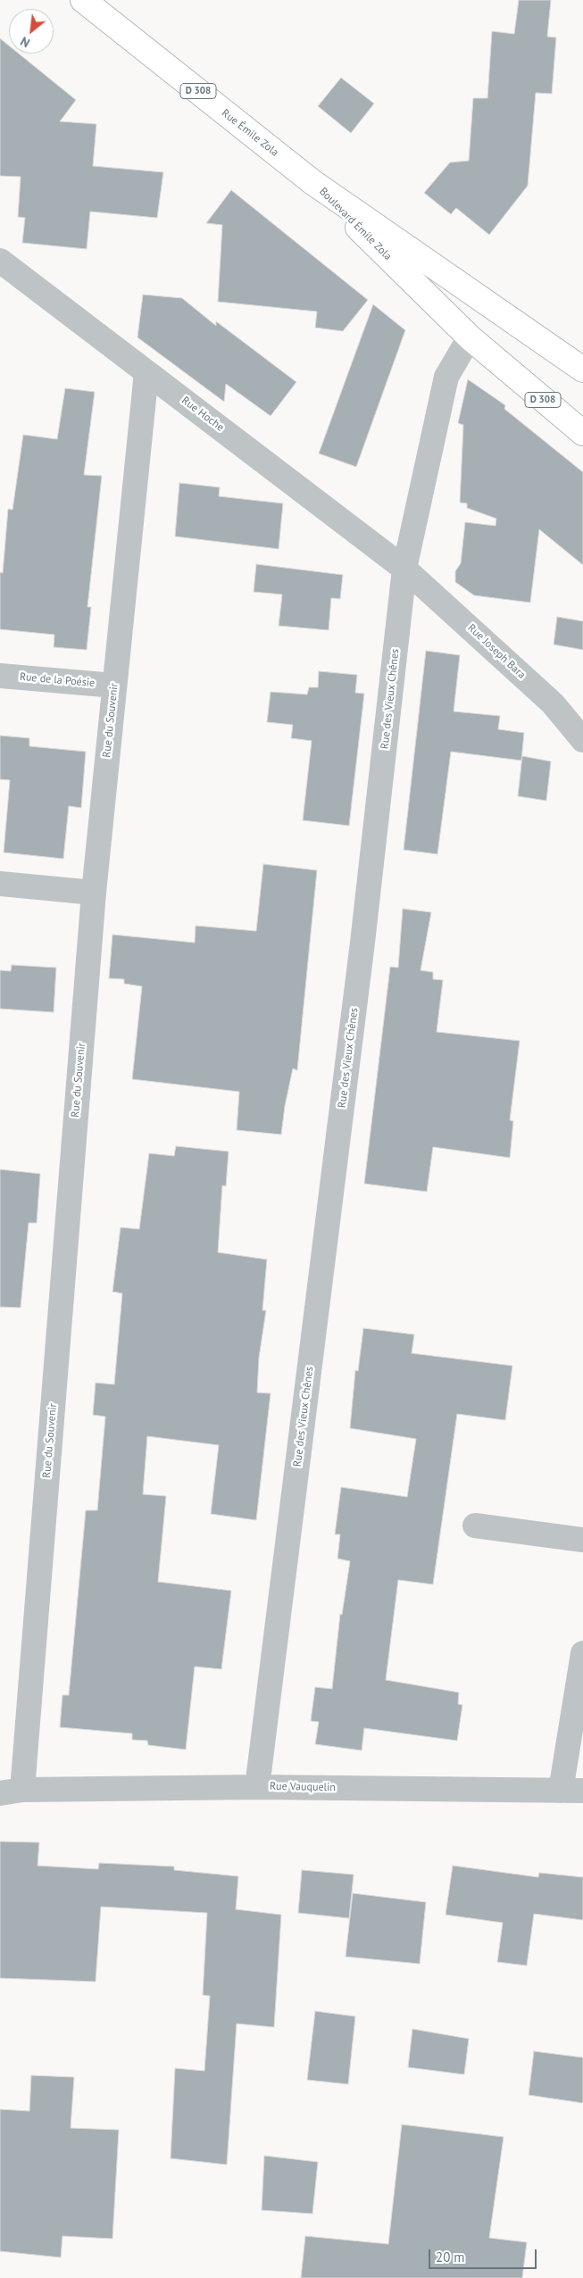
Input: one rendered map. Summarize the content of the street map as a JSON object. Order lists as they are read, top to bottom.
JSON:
{
  "streets": {
    "main road": ["D 308", "Rue Émile Zola", "Boulevard Émile Zola"],
    "street": [
      "Rue Hoche",
      "Rue Joseph Bara",
      "Rue de la Poésie",
      "Rue des Vieux Chênes",
      "Rue du Souvenir",
      "Rue Vauquelin"
    ]
  },
  "crossings": [
    ["Rue Émile Zola", "Boulevard Émile Zola"],
    ["Boulevard Émile Zola", "Rue des Vieux Chênes"],
    ["Rue Hoche", "Rue Joseph Bara"],
    ["Rue Hoche", "Rue des Vieux Chênes"],
    ["Rue Hoche", "Rue du Souvenir"],
    ["Rue Joseph Bara", "Rue des Vieux Chênes"],
    ["Rue de la Poésie", "Rue du Souvenir"],
    ["Rue des Vieux Chênes", "Rue Vauquelin"],
    ["Rue du Souvenir", "Rue Vauquelin"]
  ],
  "scale_bar": "20 m",
  "north": "bottom left"
}
